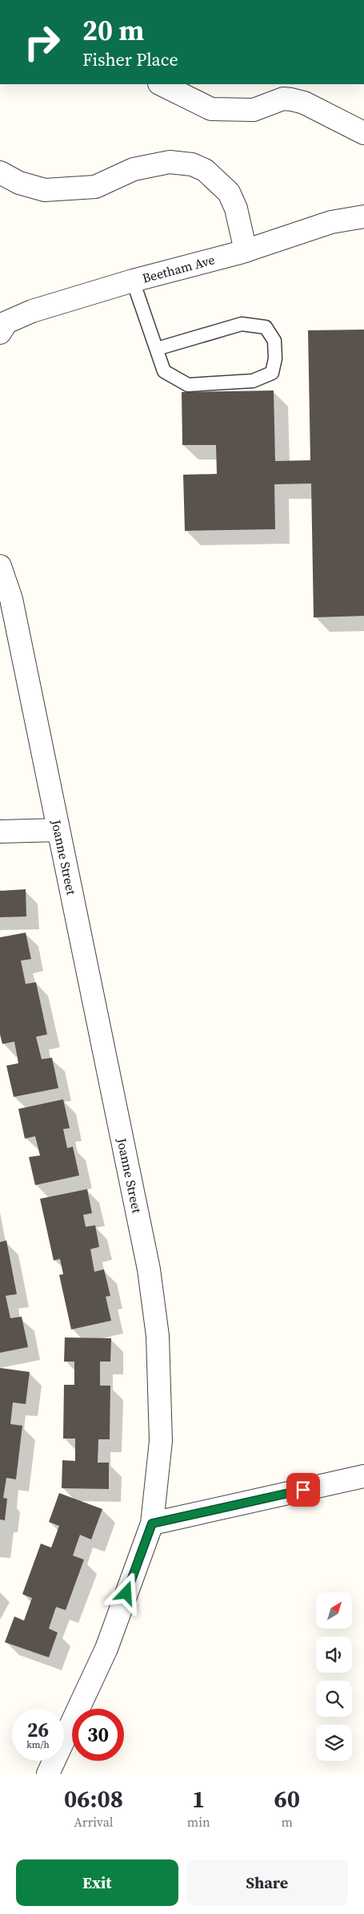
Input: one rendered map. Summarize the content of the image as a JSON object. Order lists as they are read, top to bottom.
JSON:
{
  "streets": {
    "street": ["Beetham Ave", "Joanne Street"]
  },
  "north": "top right",
  "page": {
    "turn": ["20 m", "Fisher Place"],
    "speed": "26 km/h",
    "limit": "30",
    "eta": [
      "06:08",
      "Arrival",
      "1",
      "min",
      "60",
      "m"
    ],
    "buttons": ["Exit", "Share"]
  }
}
